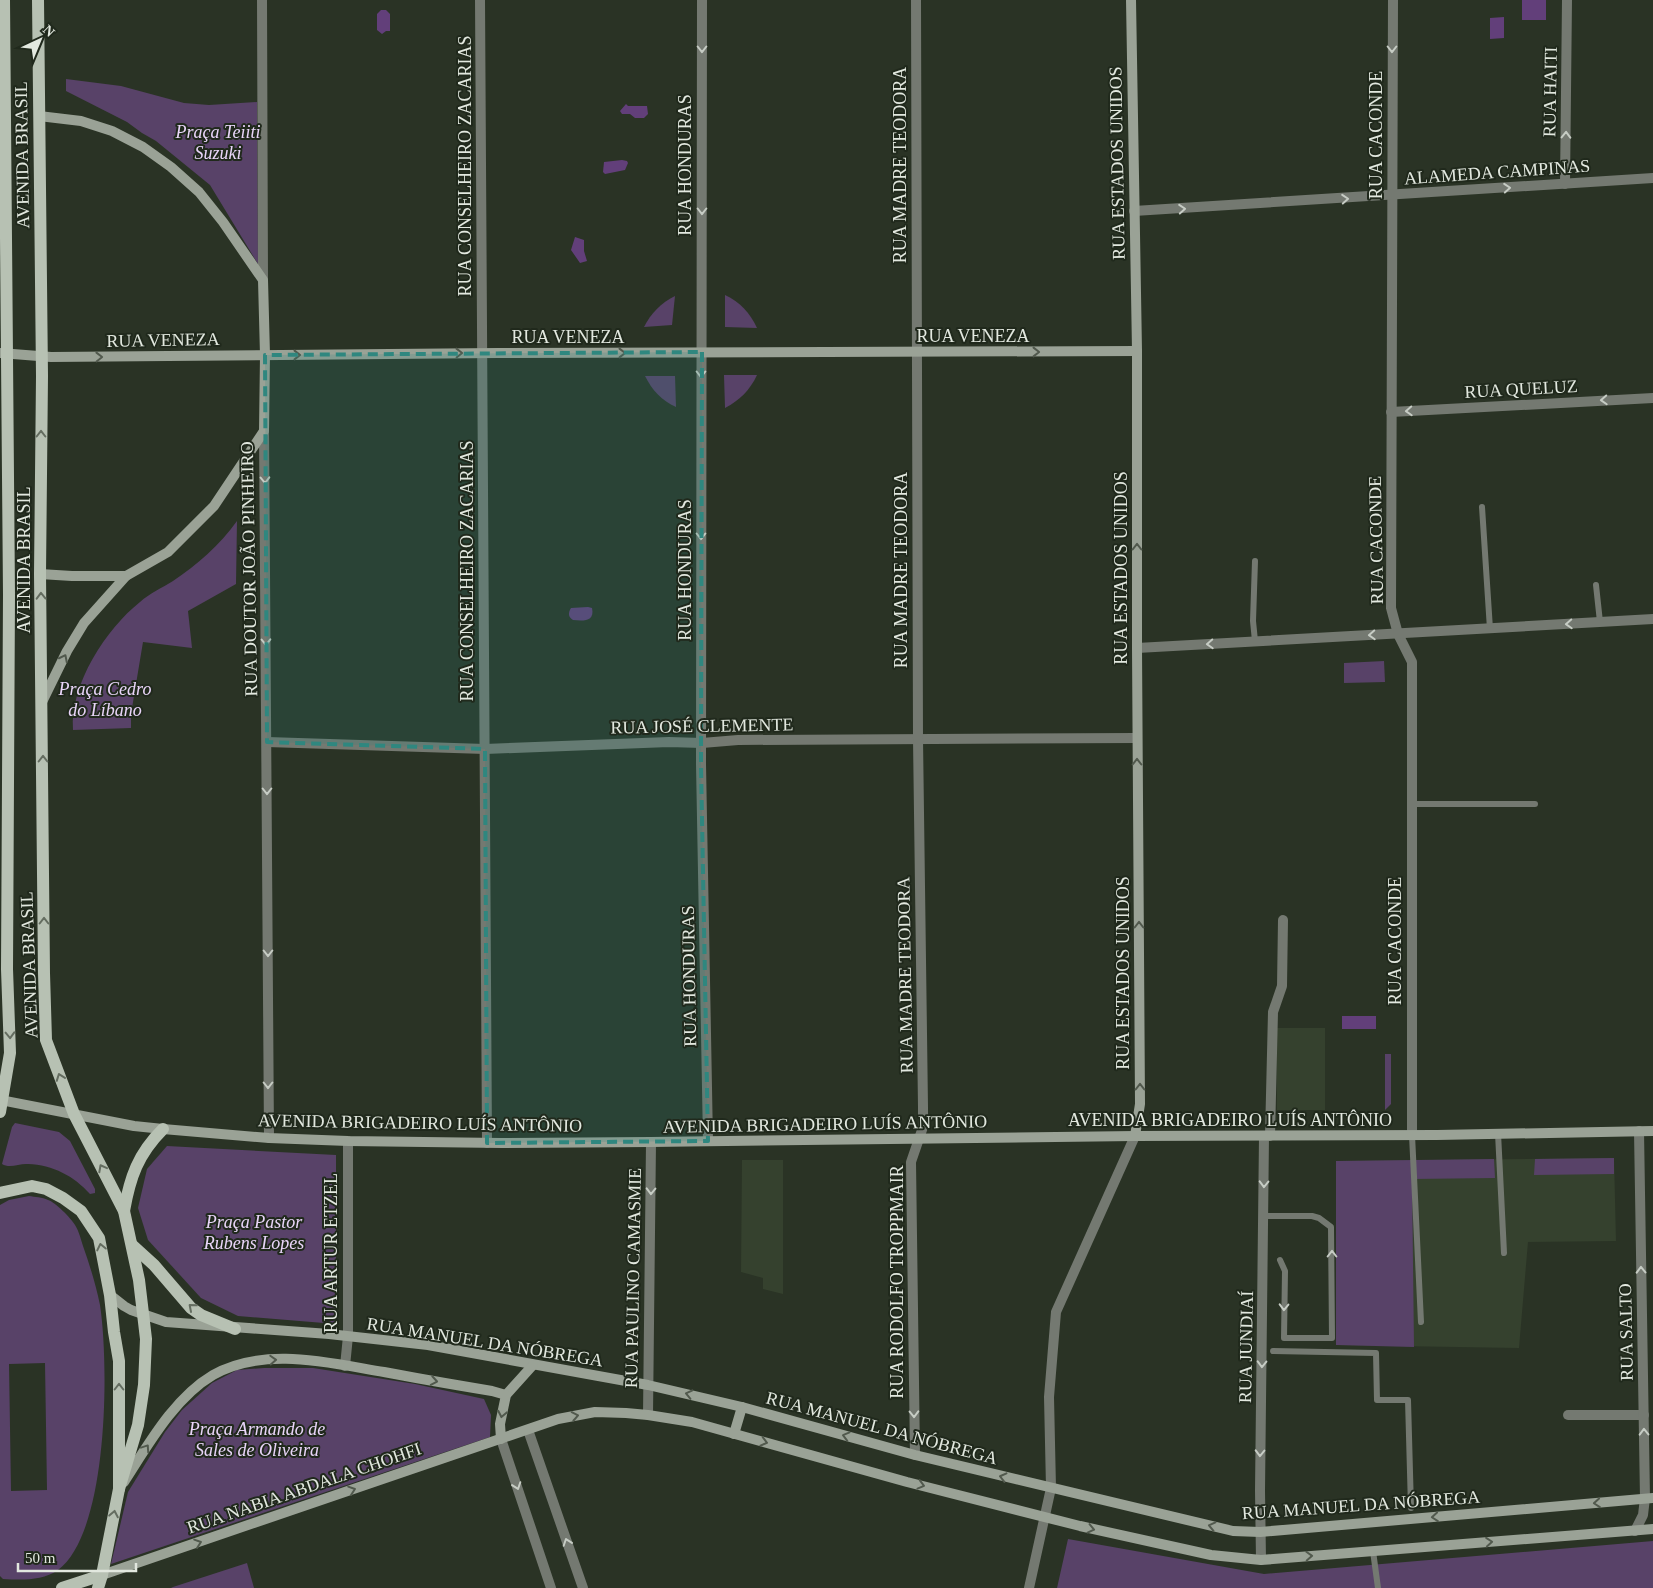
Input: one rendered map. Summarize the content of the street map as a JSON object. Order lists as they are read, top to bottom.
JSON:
{
  "streets": {
    "main road": ["AVENIDA BRASIL", "RUA NABIA ABDALA CHOHFI"],
    "street": [
      "RUA HAITI",
      "RUA CACONDE",
      "RUA ESTADOS UNIDOS",
      "RUA HONDURAS",
      "RUA MADRE TEODORA",
      "RUA CONSELHEIRO ZACARIAS",
      "ALAMEDA CAMPINAS",
      "RUA VENEZA",
      "RUA QUELUZ",
      "RUA DOUTOR JOÃO PINHEIRO",
      "RUA JOSÉ CLEMENTE",
      "AVENIDA BRIGADEIRO LUÍS ANTÔNIO",
      "RUA ARTUR ETZEL",
      "RUA PAULINO CAMASMIE",
      "RUA RODOLFO TROPPMAIR",
      "RUA SALTO",
      "RUA MANUEL DA NÓBREGA",
      "RUA JUNDIAÍ"
    ]
  },
  "crossings": [
    ["RUA HAITI", "ALAMEDA CAMPINAS"],
    ["RUA CACONDE", "ALAMEDA CAMPINAS"],
    ["RUA CACONDE", "RUA QUELUZ"],
    ["RUA CACONDE", "AVENIDA BRIGADEIRO LUÍS ANTÔNIO"],
    ["AVENIDA BRASIL", "RUA VENEZA"],
    ["AVENIDA BRASIL", "AVENIDA BRIGADEIRO LUÍS ANTÔNIO"],
    ["RUA ESTADOS UNIDOS", "ALAMEDA CAMPINAS"],
    ["RUA ESTADOS UNIDOS", "RUA VENEZA"],
    ["RUA ESTADOS UNIDOS", "RUA JOSÉ CLEMENTE"],
    ["RUA ESTADOS UNIDOS", "AVENIDA BRIGADEIRO LUÍS ANTÔNIO"],
    ["RUA HONDURAS", "RUA VENEZA"],
    ["RUA HONDURAS", "RUA JOSÉ CLEMENTE"],
    ["RUA HONDURAS", "AVENIDA BRIGADEIRO LUÍS ANTÔNIO"],
    ["RUA MADRE TEODORA", "RUA VENEZA"],
    ["RUA MADRE TEODORA", "RUA JOSÉ CLEMENTE"],
    ["RUA MADRE TEODORA", "AVENIDA BRIGADEIRO LUÍS ANTÔNIO"],
    ["RUA MADRE TEODORA", "RUA RODOLFO TROPPMAIR"],
    ["RUA CONSELHEIRO ZACARIAS", "RUA VENEZA"],
    ["RUA CONSELHEIRO ZACARIAS", "RUA JOSÉ CLEMENTE"],
    ["RUA CONSELHEIRO ZACARIAS", "AVENIDA BRIGADEIRO LUÍS ANTÔNIO"],
    ["RUA VENEZA", "RUA DOUTOR JOÃO PINHEIRO"],
    ["RUA DOUTOR JOÃO PINHEIRO", "RUA JOSÉ CLEMENTE"],
    ["RUA DOUTOR JOÃO PINHEIRO", "AVENIDA BRIGADEIRO LUÍS ANTÔNIO"],
    ["AVENIDA BRIGADEIRO LUÍS ANTÔNIO", "RUA ARTUR ETZEL"],
    ["AVENIDA BRIGADEIRO LUÍS ANTÔNIO", "RUA PAULINO CAMASMIE"],
    ["AVENIDA BRIGADEIRO LUÍS ANTÔNIO", "RUA RODOLFO TROPPMAIR"],
    ["AVENIDA BRIGADEIRO LUÍS ANTÔNIO", "RUA SALTO"],
    ["AVENIDA BRIGADEIRO LUÍS ANTÔNIO", "RUA JUNDIAÍ"],
    ["RUA ARTUR ETZEL", "RUA MANUEL DA NÓBREGA"],
    ["RUA PAULINO CAMASMIE", "RUA MANUEL DA NÓBREGA"],
    ["RUA RODOLFO TROPPMAIR", "RUA MANUEL DA NÓBREGA"],
    ["RUA SALTO", "RUA MANUEL DA NÓBREGA"],
    ["RUA MANUEL DA NÓBREGA", "RUA JUNDIAÍ"]
  ],
  "one_way": [
    "RUA HAITI",
    "RUA ESTADOS UNIDOS",
    "RUA HONDURAS",
    "ALAMEDA CAMPINAS",
    "RUA VENEZA",
    "RUA QUELUZ",
    "RUA DOUTOR JOÃO PINHEIRO",
    "RUA PAULINO CAMASMIE",
    "RUA RODOLFO TROPPMAIR",
    "RUA SALTO",
    "RUA JUNDIAÍ",
    "RUA NABIA ABDALA CHOHFI"
  ],
  "parks": [
    "Praça Teiiti Suzuki",
    "Praça Cedro do Líbano",
    "Praça Pastor Rubens Lopes",
    "Praça Armando de Sales de Oliveira"
  ],
  "scale_bar": "50 m",
  "north": "top right"
}
